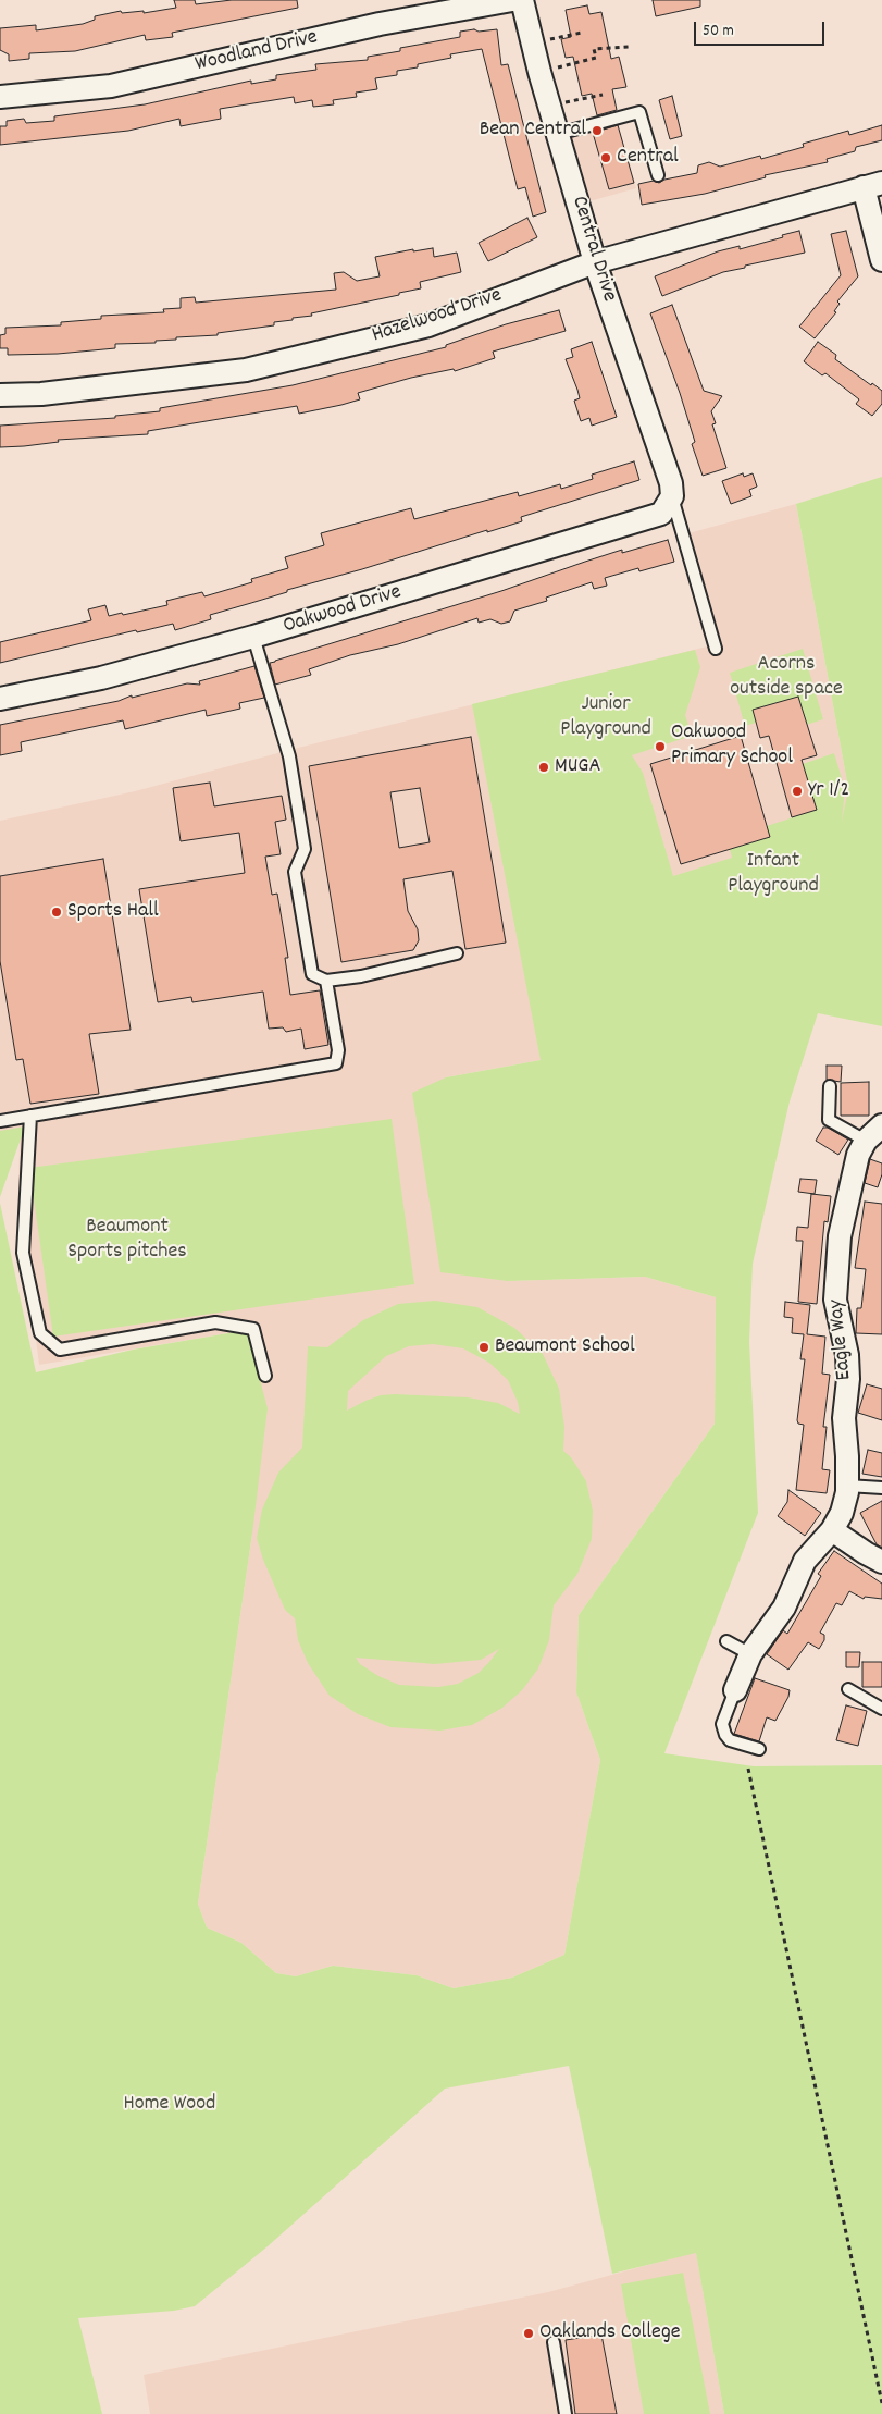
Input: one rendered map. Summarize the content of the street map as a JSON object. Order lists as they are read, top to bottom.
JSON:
{
  "streets": {
    "street": [
      "Woodland Drive",
      "Central Drive",
      "Hazelwood Drive",
      "Oakwood Drive",
      "Eagle Way"
    ]
  },
  "crossings": [
    ["Central Drive", "Hazelwood Drive"],
    ["Central Drive", "Oakwood Drive"]
  ],
  "parks": [
    "Acorns outside space",
    "Junior Playground",
    "Infant Playground",
    "Beaumont Sports pitches",
    "Home Wood"
  ],
  "places": [
    "Bean Central",
    "Central",
    "Oakwood Primary School",
    "MUGA",
    "Yr 1/2",
    "Sports Hall",
    "Beaumont School",
    "Oaklands College"
  ],
  "scale_bar": "50 m"
}
